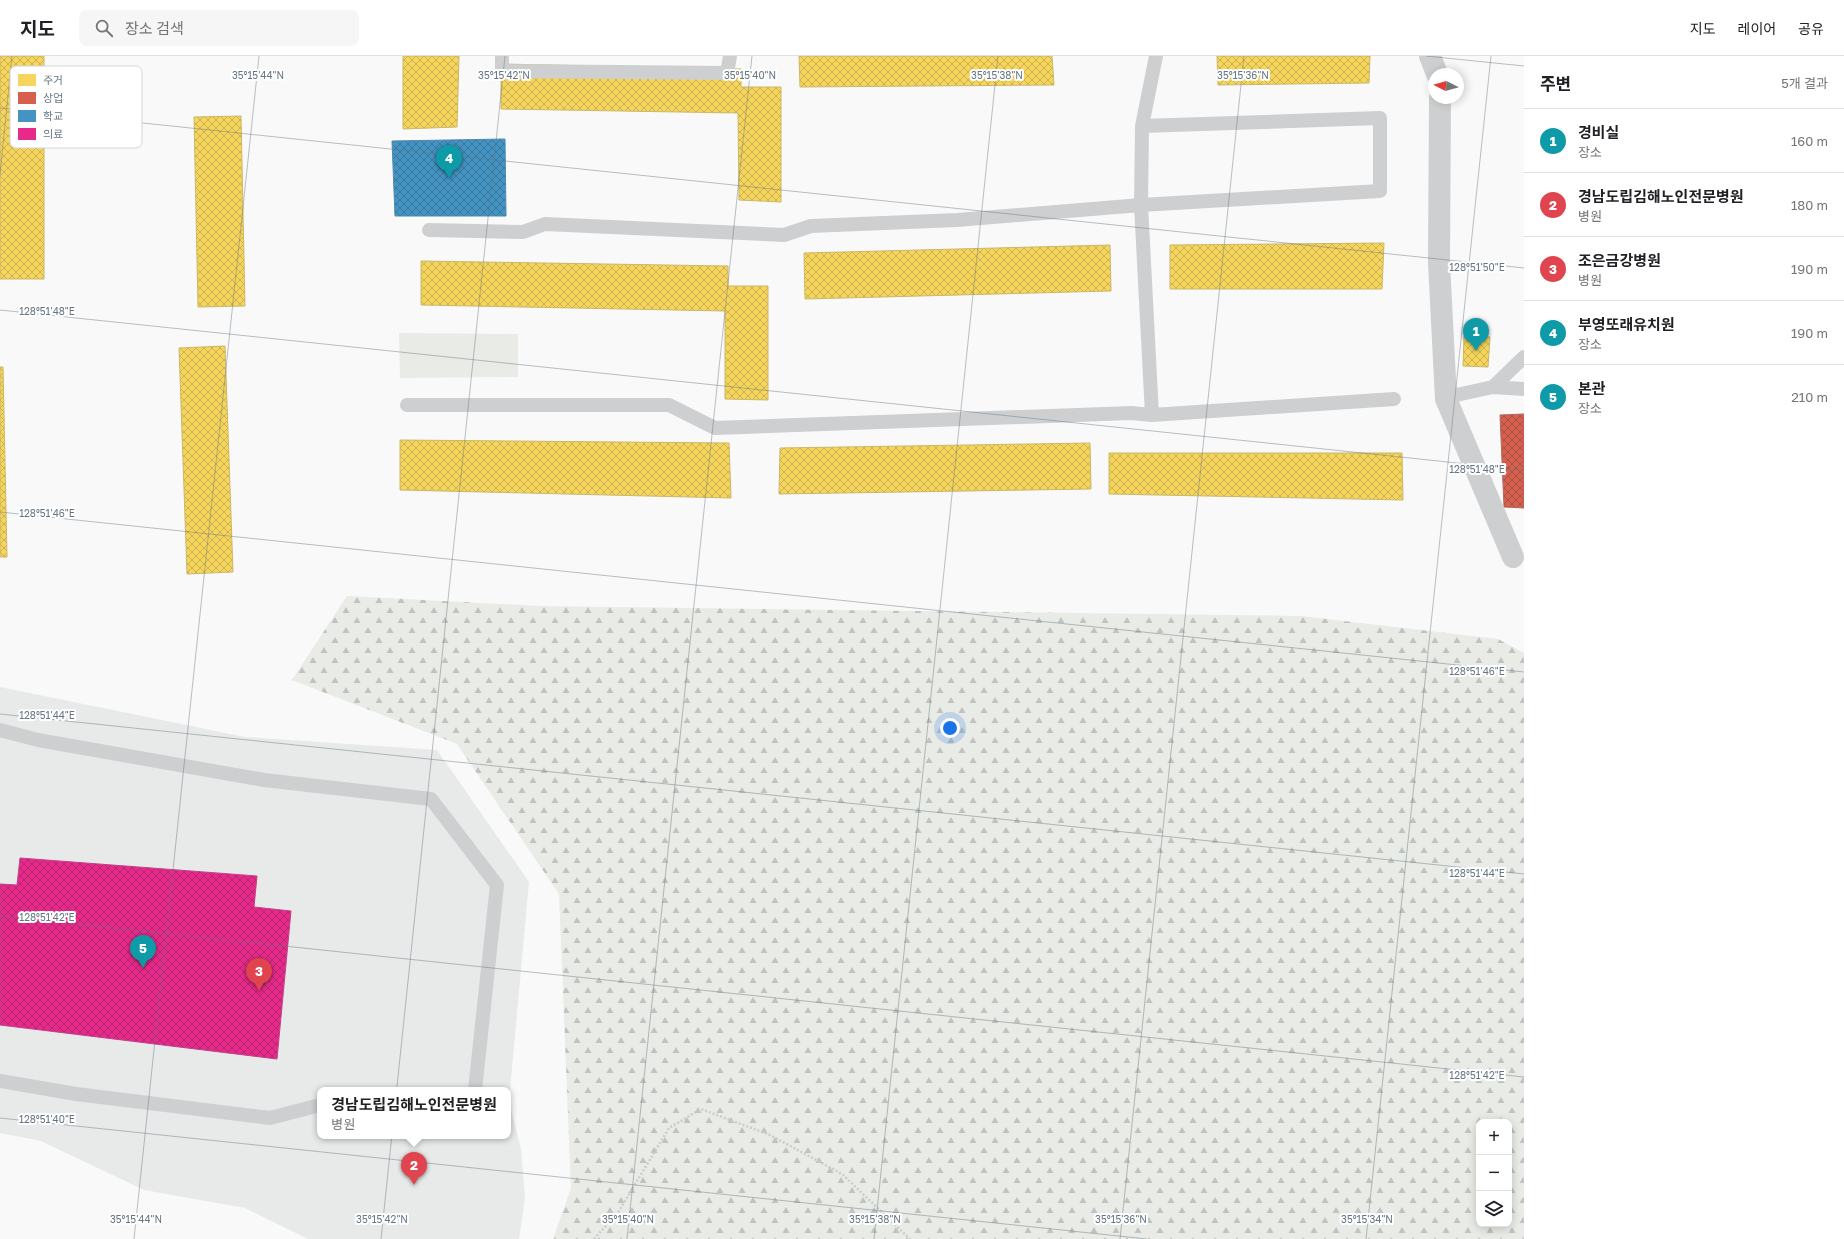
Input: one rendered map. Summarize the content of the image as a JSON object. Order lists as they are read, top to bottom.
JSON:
{
  "legend": [
    "주거",
    "상업",
    "학교",
    "의료"
  ],
  "north": "left",
  "page": {
    "header": "지도",
    "search": "장소 검색",
    "nav": ["지도", "레이어", "공유"],
    "heading": ["주변", "5개 결과"],
    "list": [
      {
        "mark": "1",
        "name": "경비실",
        "note": "장소",
        "value": "160 m"
      },
      {
        "mark": "2",
        "name": "경남도립김해노인전문병원",
        "note": "병원",
        "value": "180 m"
      },
      {
        "mark": "3",
        "name": "조은금강병원",
        "note": "병원",
        "value": "190 m"
      },
      {
        "mark": "4",
        "name": "부영또래유치원",
        "note": "장소",
        "value": "190 m"
      },
      {
        "mark": "5",
        "name": "본관",
        "note": "장소",
        "value": "210 m"
      }
    ],
    "pins": [
      "4",
      "1",
      "5",
      "3",
      "2"
    ],
    "popup": ["경남도립김해노인전문병원", "병원"],
    "map_buttons": ["+", "−"]
  },
  "coordinates": [
    "35°15'44\"N",
    "35°15'42\"N",
    "35°15'40\"N",
    "35°15'38\"N",
    "35°15'36\"N",
    "128°51'50\"E",
    "128°51'48\"E",
    "128°51'46\"E",
    "128°51'44\"E",
    "128°51'42\"E",
    "128°51'40\"E",
    "35°15'34\"N"
  ]
}
